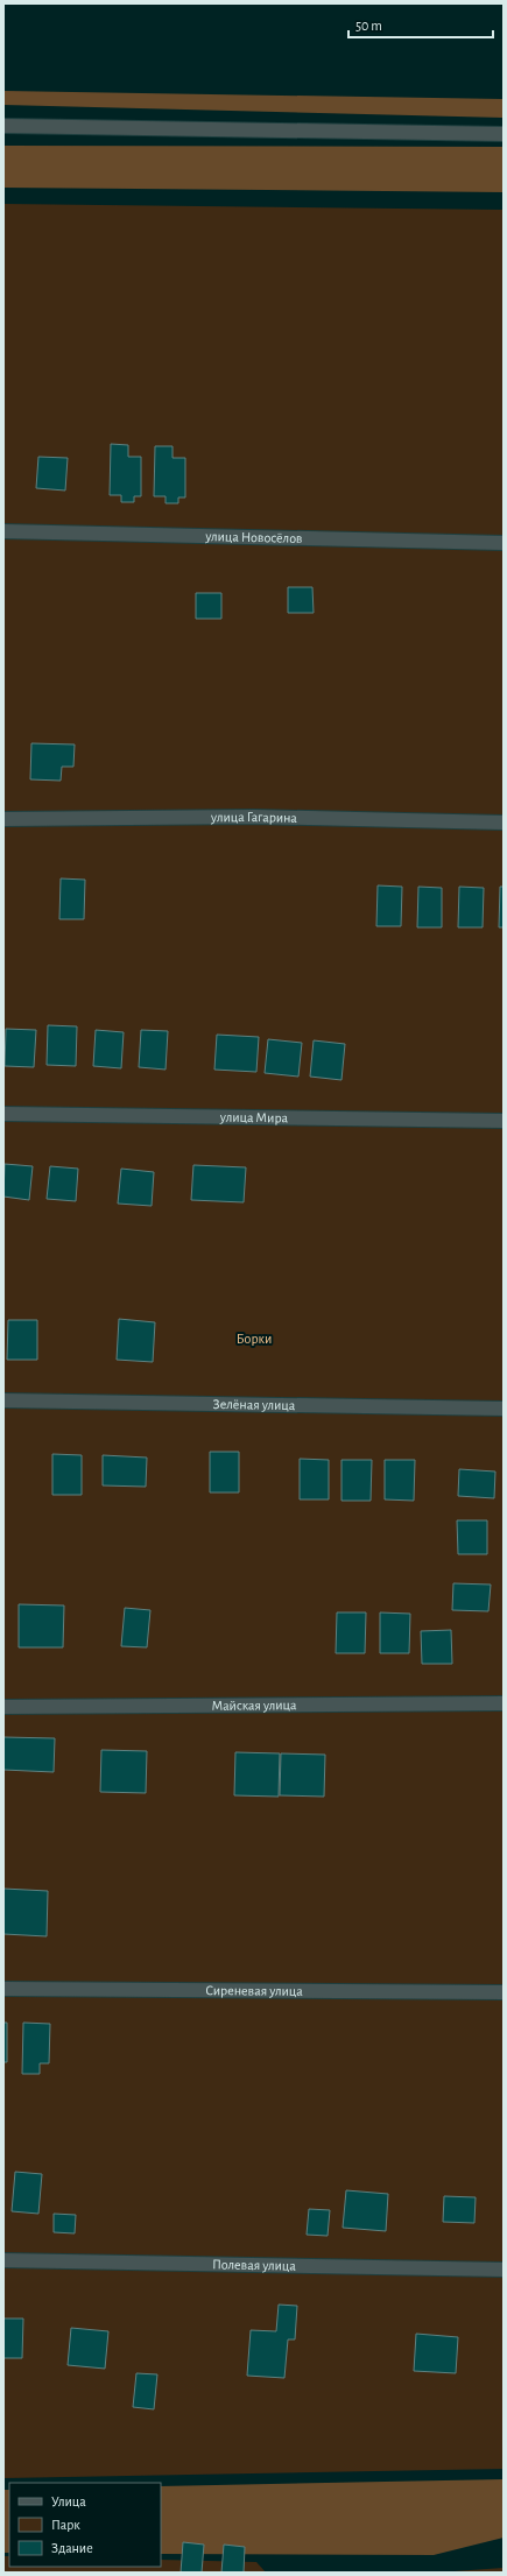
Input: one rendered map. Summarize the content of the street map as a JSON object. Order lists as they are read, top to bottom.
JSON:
{
  "streets": {
    "street": [
      "улица Новосёлов",
      "улица Гагарина",
      "улица Мира",
      "Зелёная улица",
      "Майская улица",
      "Сиреневая улица",
      "Полевая улица"
    ]
  },
  "parks": ["Борки"],
  "legend": ["Улица", "Парк", "Здание"],
  "scale_bar": "50 m"
}
